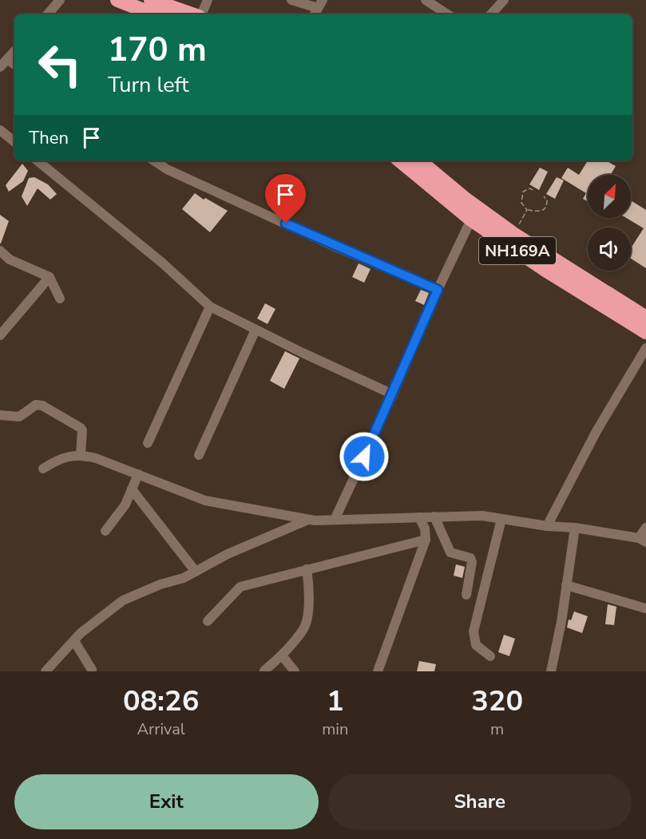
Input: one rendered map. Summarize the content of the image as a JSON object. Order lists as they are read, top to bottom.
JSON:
{
  "streets": {
    "highway": ["NH169A"]
  },
  "north": "top right",
  "page": {
    "turn": ["170 m", "Turn left"],
    "then": "Then",
    "eta": [
      "08:26",
      "Arrival",
      "1",
      "min",
      "320",
      "m"
    ],
    "buttons": ["Exit", "Share"]
  }
}
